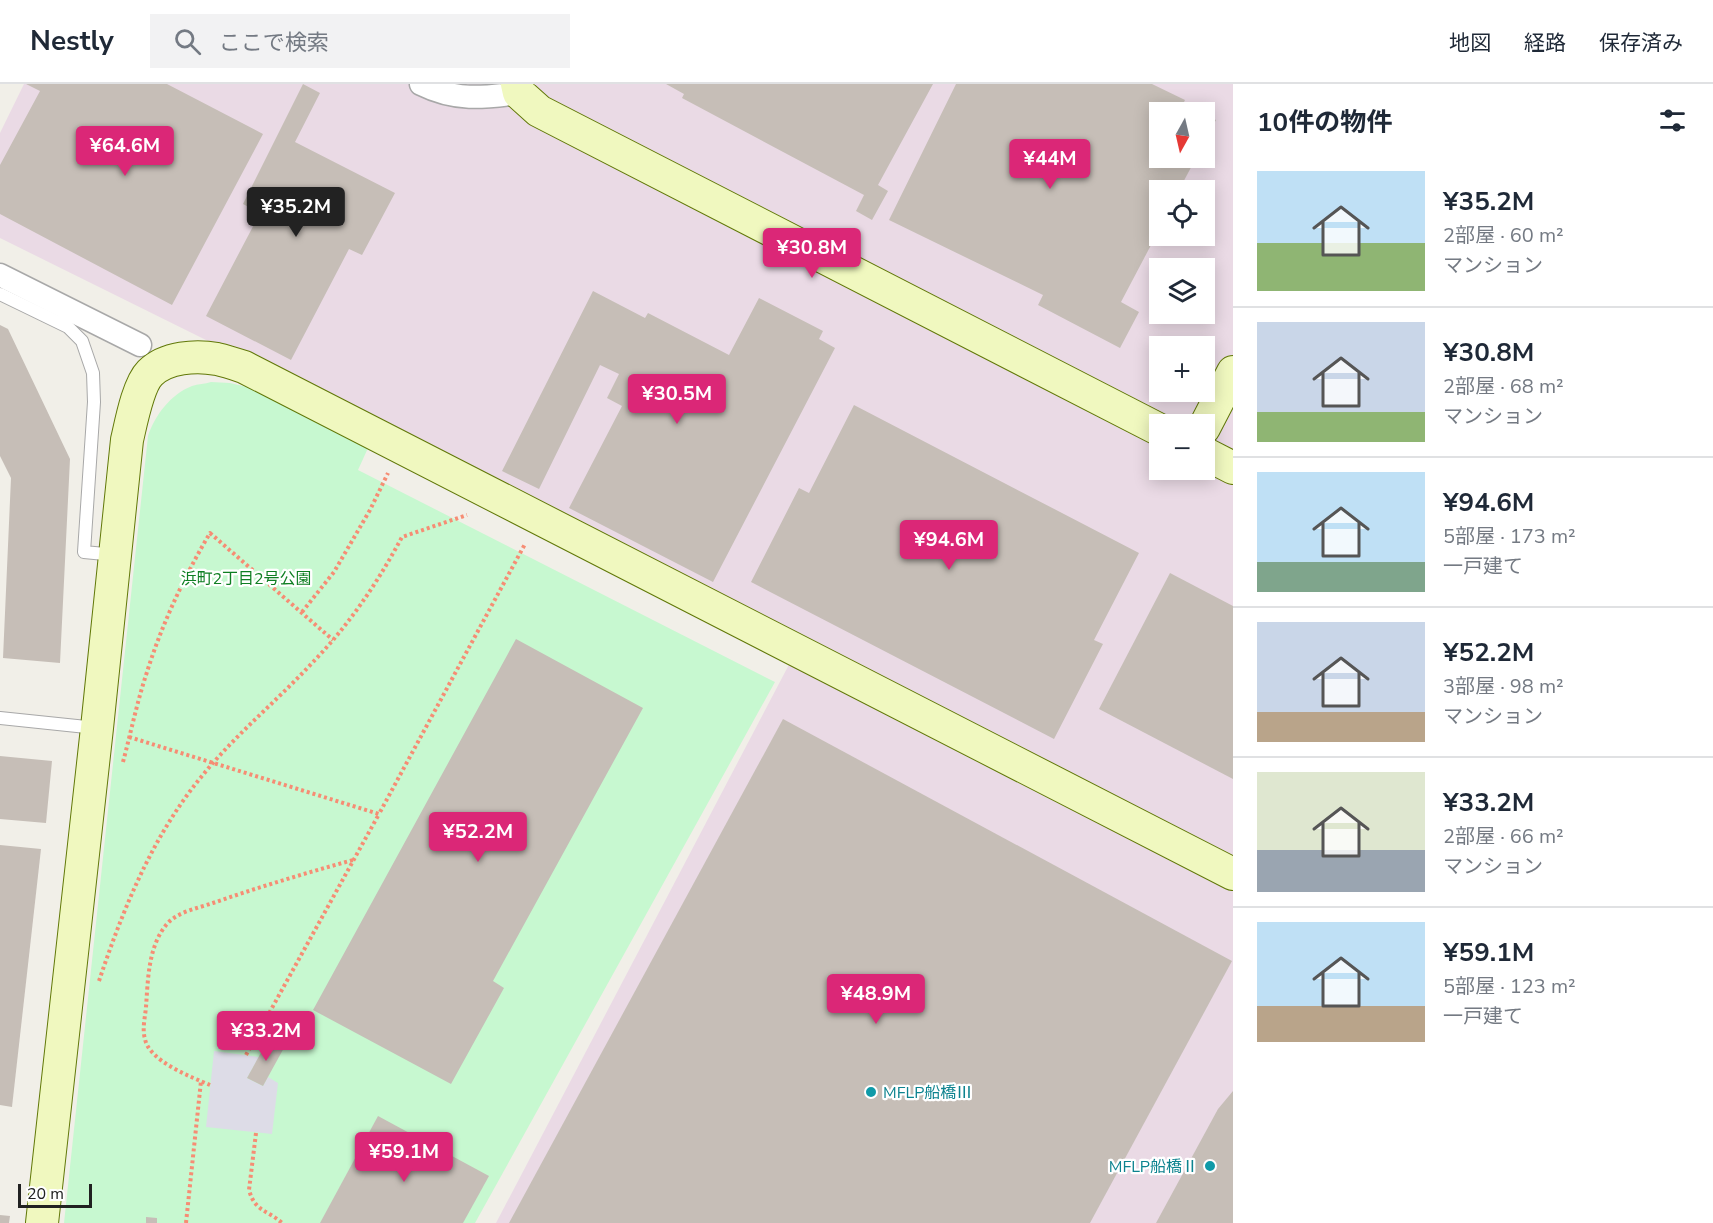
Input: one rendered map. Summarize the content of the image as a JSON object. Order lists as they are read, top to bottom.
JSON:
{
  "parks": ["浜町2丁目2号公園"],
  "places": ["MFLP船橋Ⅲ", "MFLP船橋Ⅱ"],
  "scale_bar": "20 m",
  "north": "bottom",
  "page": {
    "header": "Nestly",
    "search": "ここで検索",
    "nav": ["地図", "経路", "保存済み"],
    "heading": "10件の物件",
    "map_buttons": ["+", "−"],
    "price": [
      "¥64.6M",
      "¥44M",
      "¥35.2M",
      "¥30.8M",
      "¥30.5M",
      "¥94.6M",
      "¥52.2M",
      "¥48.9M",
      "¥33.2M",
      "¥59.1M"
    ],
    "list": [
      {
        "name": "¥35.2M",
        "note": "2部屋 · 60 m² · マンション"
      },
      {
        "name": "¥30.8M",
        "note": "2部屋 · 68 m² · マンション"
      },
      {
        "name": "¥94.6M",
        "note": "5部屋 · 173 m² · 一戸建て"
      },
      {
        "name": "¥52.2M",
        "note": "3部屋 · 98 m² · マンション"
      },
      {
        "name": "¥33.2M",
        "note": "2部屋 · 66 m² · マンション"
      },
      {
        "name": "¥59.1M",
        "note": "5部屋 · 123 m² · 一戸建て"
      }
    ],
    "scale": "20 m"
  }
}
